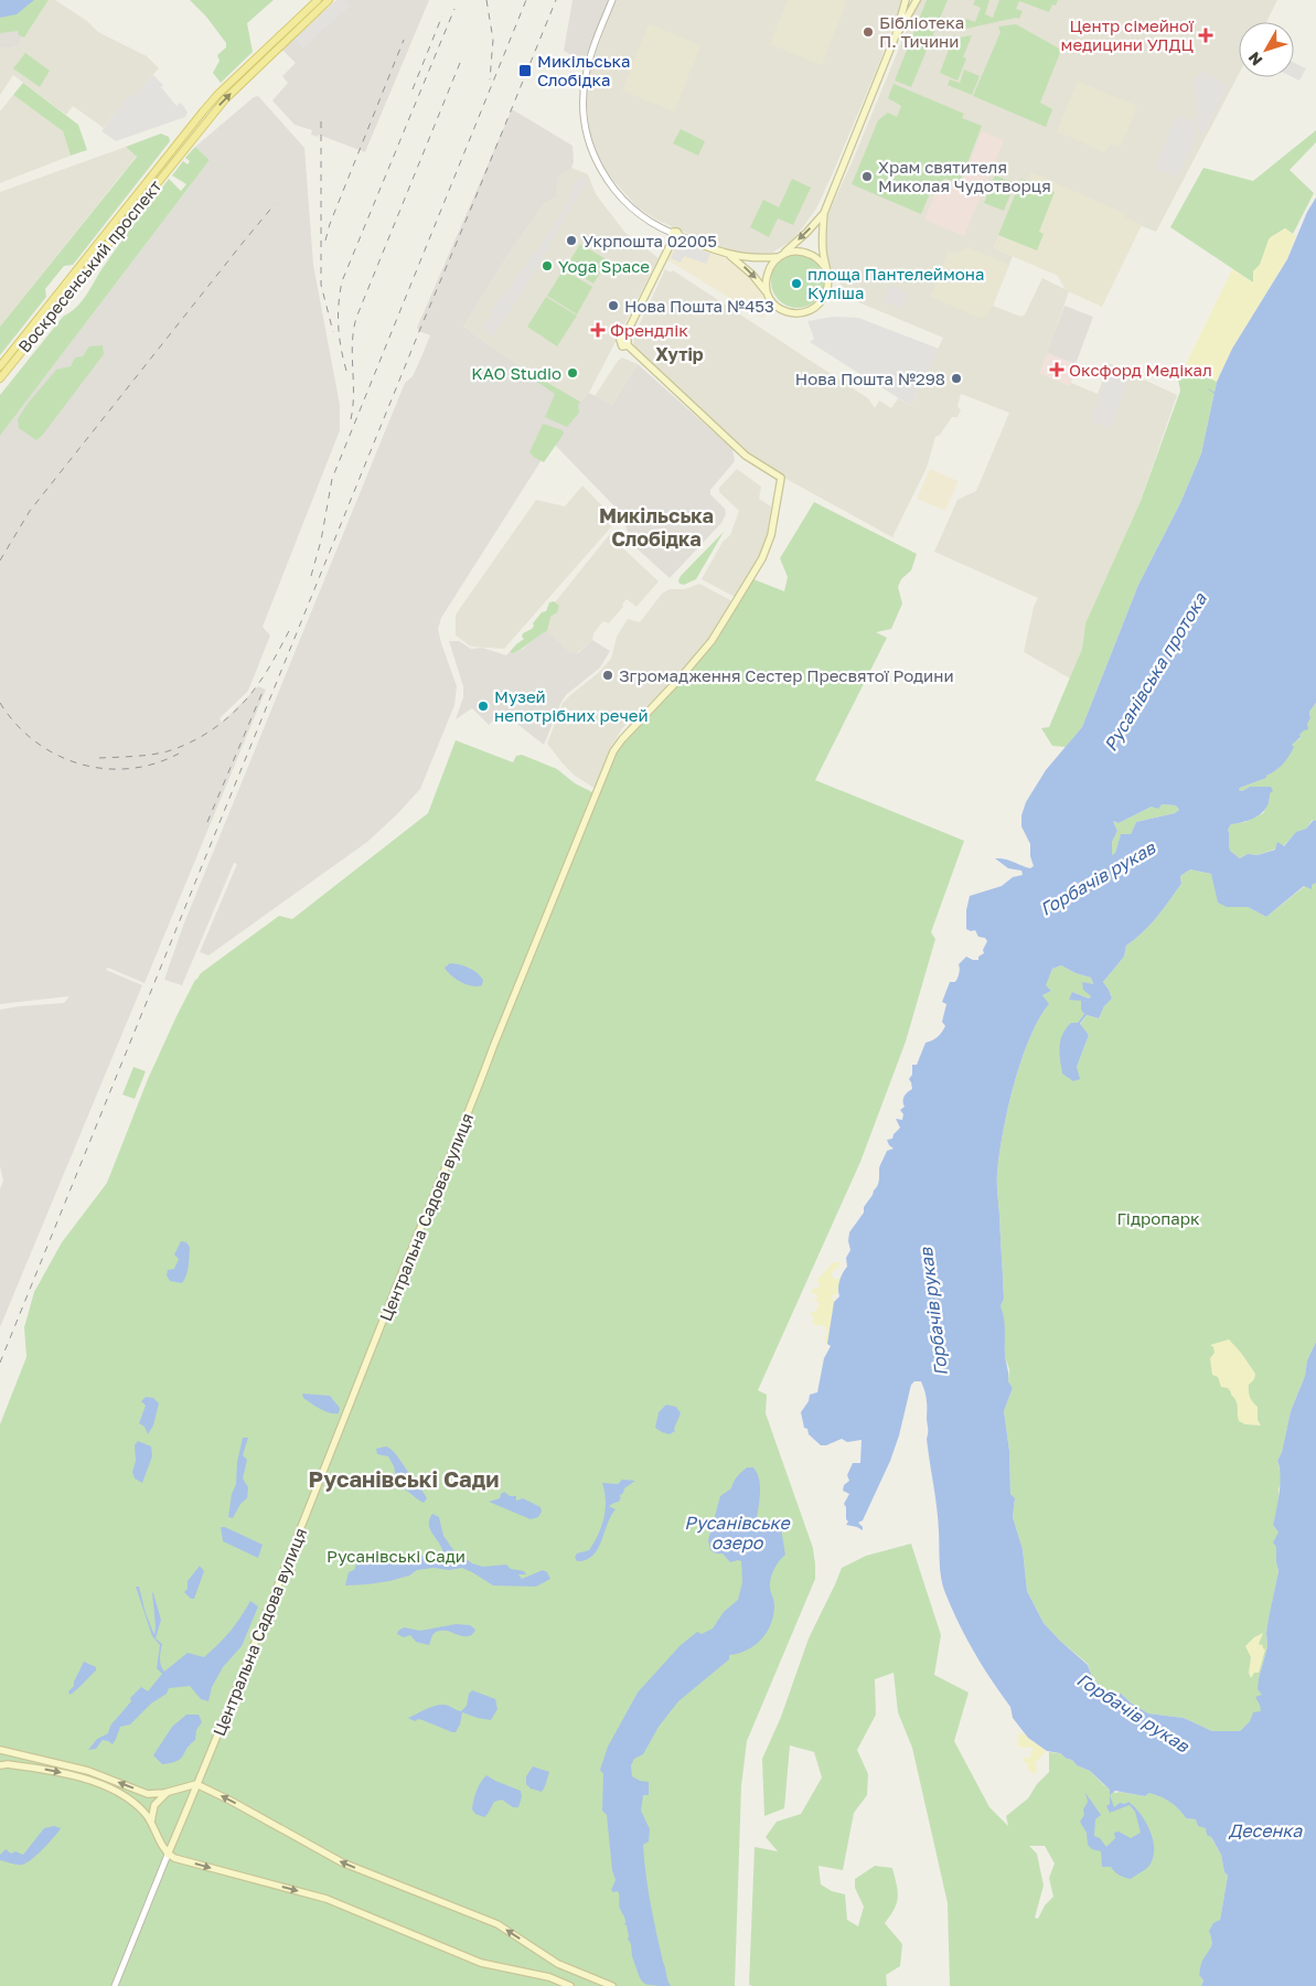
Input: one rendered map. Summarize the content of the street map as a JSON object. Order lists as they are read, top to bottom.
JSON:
{
  "streets": {
    "main road": ["Воскресенський проспект", "Центральна Садова вулиця"]
  },
  "districts": ["Хутір", "Микільська Слобідка", "Русанівські Сади"],
  "water": [
    "Русанівська протока",
    "Горбачів рукав",
    "Русанівське озеро",
    "Десенка"
  ],
  "parks": ["Гідропарк", "Русанівські Сади"],
  "places": {
    "other": [
      "Бібліотека П. Тичини",
      "Храм святителя Миколая Чудотворця",
      "Укрпошта 02005",
      "Yoga Space",
      "площа Пантелеймона Куліша",
      "Нова Пошта №453",
      "KAO Studio",
      "Нова Пошта №298",
      "Згромадження Сестер Пресвятої Родини",
      "Музей непотрібних речей"
    ],
    "health": ["Центр сімейної медицини УЛДЦ", "Френдлік", "Оксфорд Медікал"],
    "transit": ["Микільська Слобідка"]
  },
  "north": "bottom left"
}
